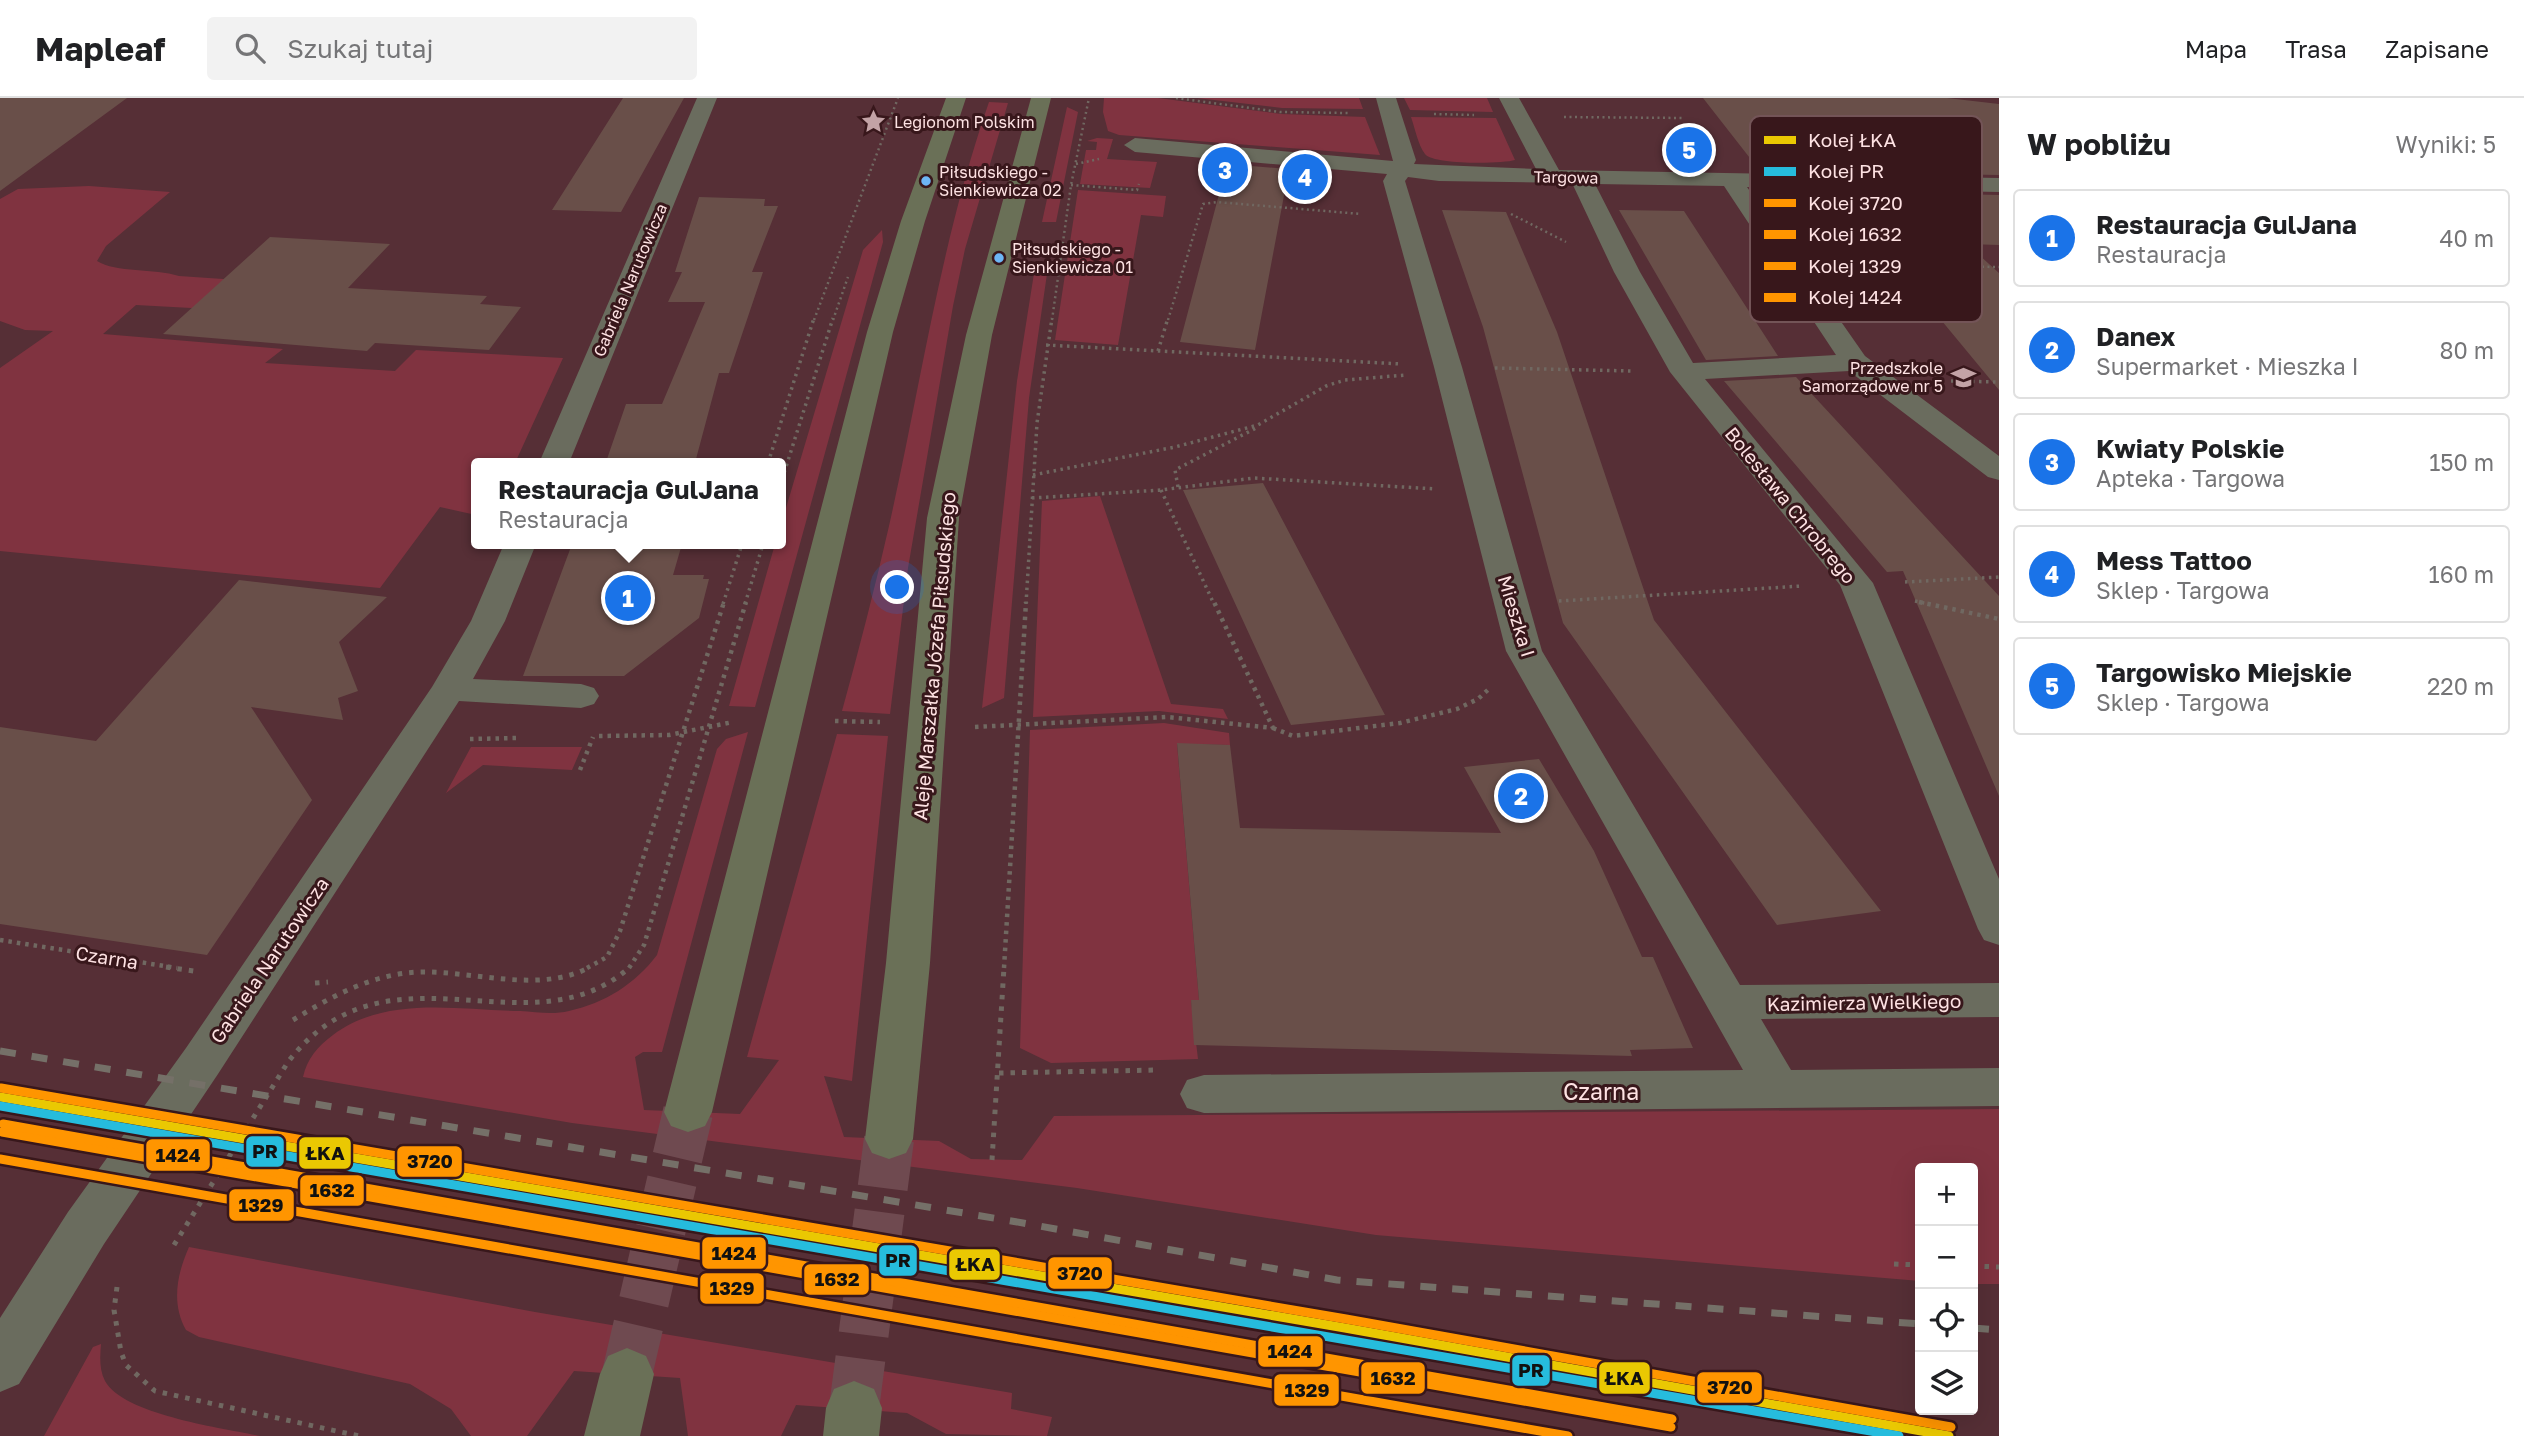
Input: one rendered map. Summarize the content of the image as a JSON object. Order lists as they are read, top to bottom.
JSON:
{
  "streets": {
    "main road": ["Aleje Marszałka Józefa Piłsudskiego"],
    "street": [
      "Targowa",
      "Gabriela Narutowicza",
      "Bolesława Chrobrego",
      "Mieszka I",
      "Czarna",
      "Kazimierza Wielkiego"
    ]
  },
  "crossings": [
    ["Targowa", "Bolesława Chrobrego"],
    ["Targowa", "Mieszka I"],
    ["Mieszka I", "Czarna"],
    ["Mieszka I", "Kazimierza Wielkiego"]
  ],
  "places": {
    "place": ["Legionom Polskim"],
    "other": ["Piłsudskiego - Sienkiewicza 02", "Piłsudskiego - Sienkiewicza 01"],
    "school or university": ["Przedszkole Samorządowe nr 5"]
  },
  "lines": [
    "rail line 3720",
    "rail line ŁKA",
    "rail line PR",
    "rail line 1424",
    "rail line 1632",
    "rail line 1329"
  ],
  "legend": [
    "Kolej ŁKA",
    "Kolej PR",
    "Kolej 3720",
    "Kolej 1632",
    "Kolej 1329",
    "Kolej 1424"
  ],
  "page": {
    "header": "Mapleaf",
    "search": "Szukaj tutaj",
    "nav": ["Mapa", "Trasa", "Zapisane"],
    "heading": ["W pobliżu", "Wyniki: 5"],
    "pins": [
      "5",
      "3",
      "4",
      "1",
      "2"
    ],
    "list": [
      {
        "mark": "1",
        "name": "Restauracja GulJana",
        "note": "Restauracja",
        "value": "40 m"
      },
      {
        "mark": "2",
        "name": "Danex",
        "note": "Supermarket · Mieszka I",
        "value": "80 m"
      },
      {
        "mark": "3",
        "name": "Kwiaty Polskie",
        "note": "Apteka · Targowa",
        "value": "150 m"
      },
      {
        "mark": "4",
        "name": "Mess Tattoo",
        "note": "Sklep · Targowa",
        "value": "160 m"
      },
      {
        "mark": "5",
        "name": "Targowisko Miejskie",
        "note": "Sklep · Targowa",
        "value": "220 m"
      }
    ],
    "popup": ["Restauracja GulJana", "Restauracja"],
    "map_buttons": ["+", "−"]
  }
}
